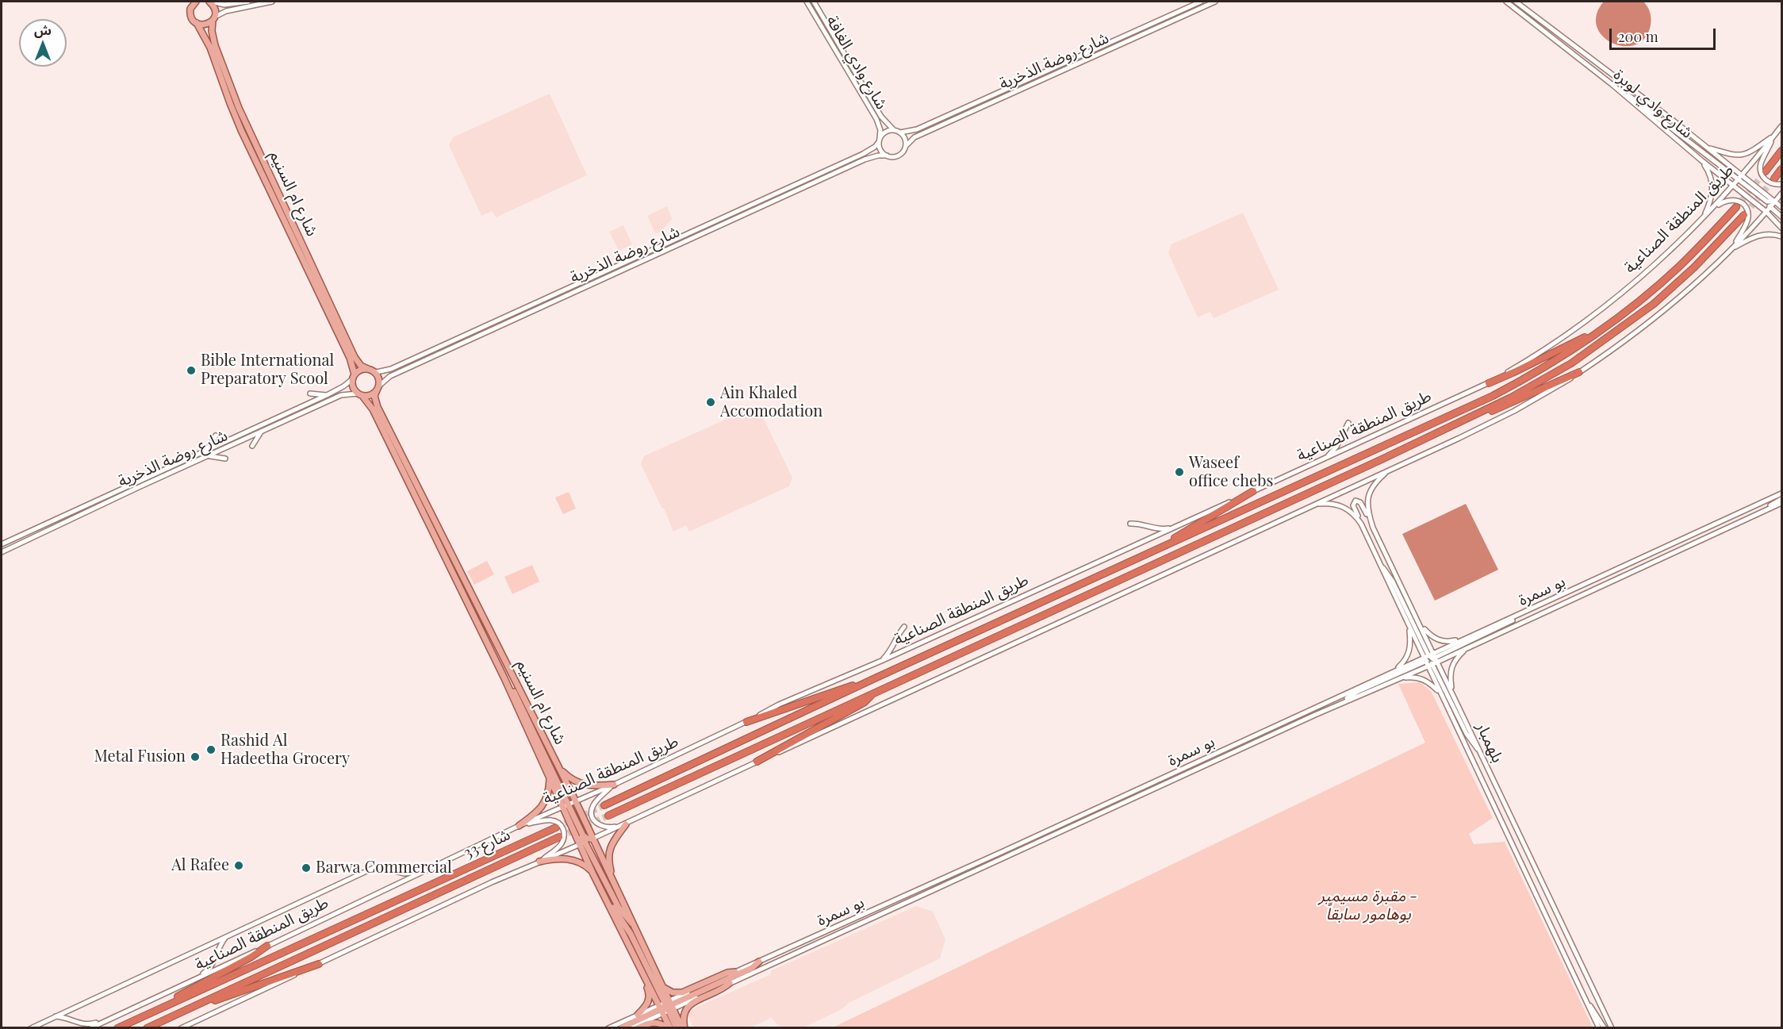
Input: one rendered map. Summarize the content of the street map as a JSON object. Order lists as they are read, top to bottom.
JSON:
{
  "streets": {
    "highway": ["طريق المنطقة الصناعية", "شارع 33"],
    "main road": ["شارع ام السنيم"],
    "street": [
      "شارع روضة الذخرية",
      "شارع وادي الغافة",
      "شارع وادي لوبرة",
      "بو سمرة",
      "بلهمبار"
    ]
  },
  "crossings": [
    ["شارع روضة الذخرية", "شارع وادي الغافة"],
    ["شارع روضة الذخرية", "شارع ام السنيم"],
    ["شارع وادي لوبرة", "طريق المنطقة الصناعية"],
    ["شارع ام السنيم", "طريق المنطقة الصناعية"],
    ["شارع ام السنيم", "بو سمرة"],
    ["بو سمرة", "بلهمبار"]
  ],
  "parks": ["مقبرة مسيمير - بوهامور سابقاً"],
  "places": [
    "Bible International Preparatory Scool",
    "Ain Khaled Accomodation",
    "Waseef office chebs",
    "Rashid Al Hadeetha Grocery",
    "Metal Fusion",
    "Al Rafee",
    "Barwa Commercial"
  ],
  "scale_bar": "200 m",
  "north": "top"
}
